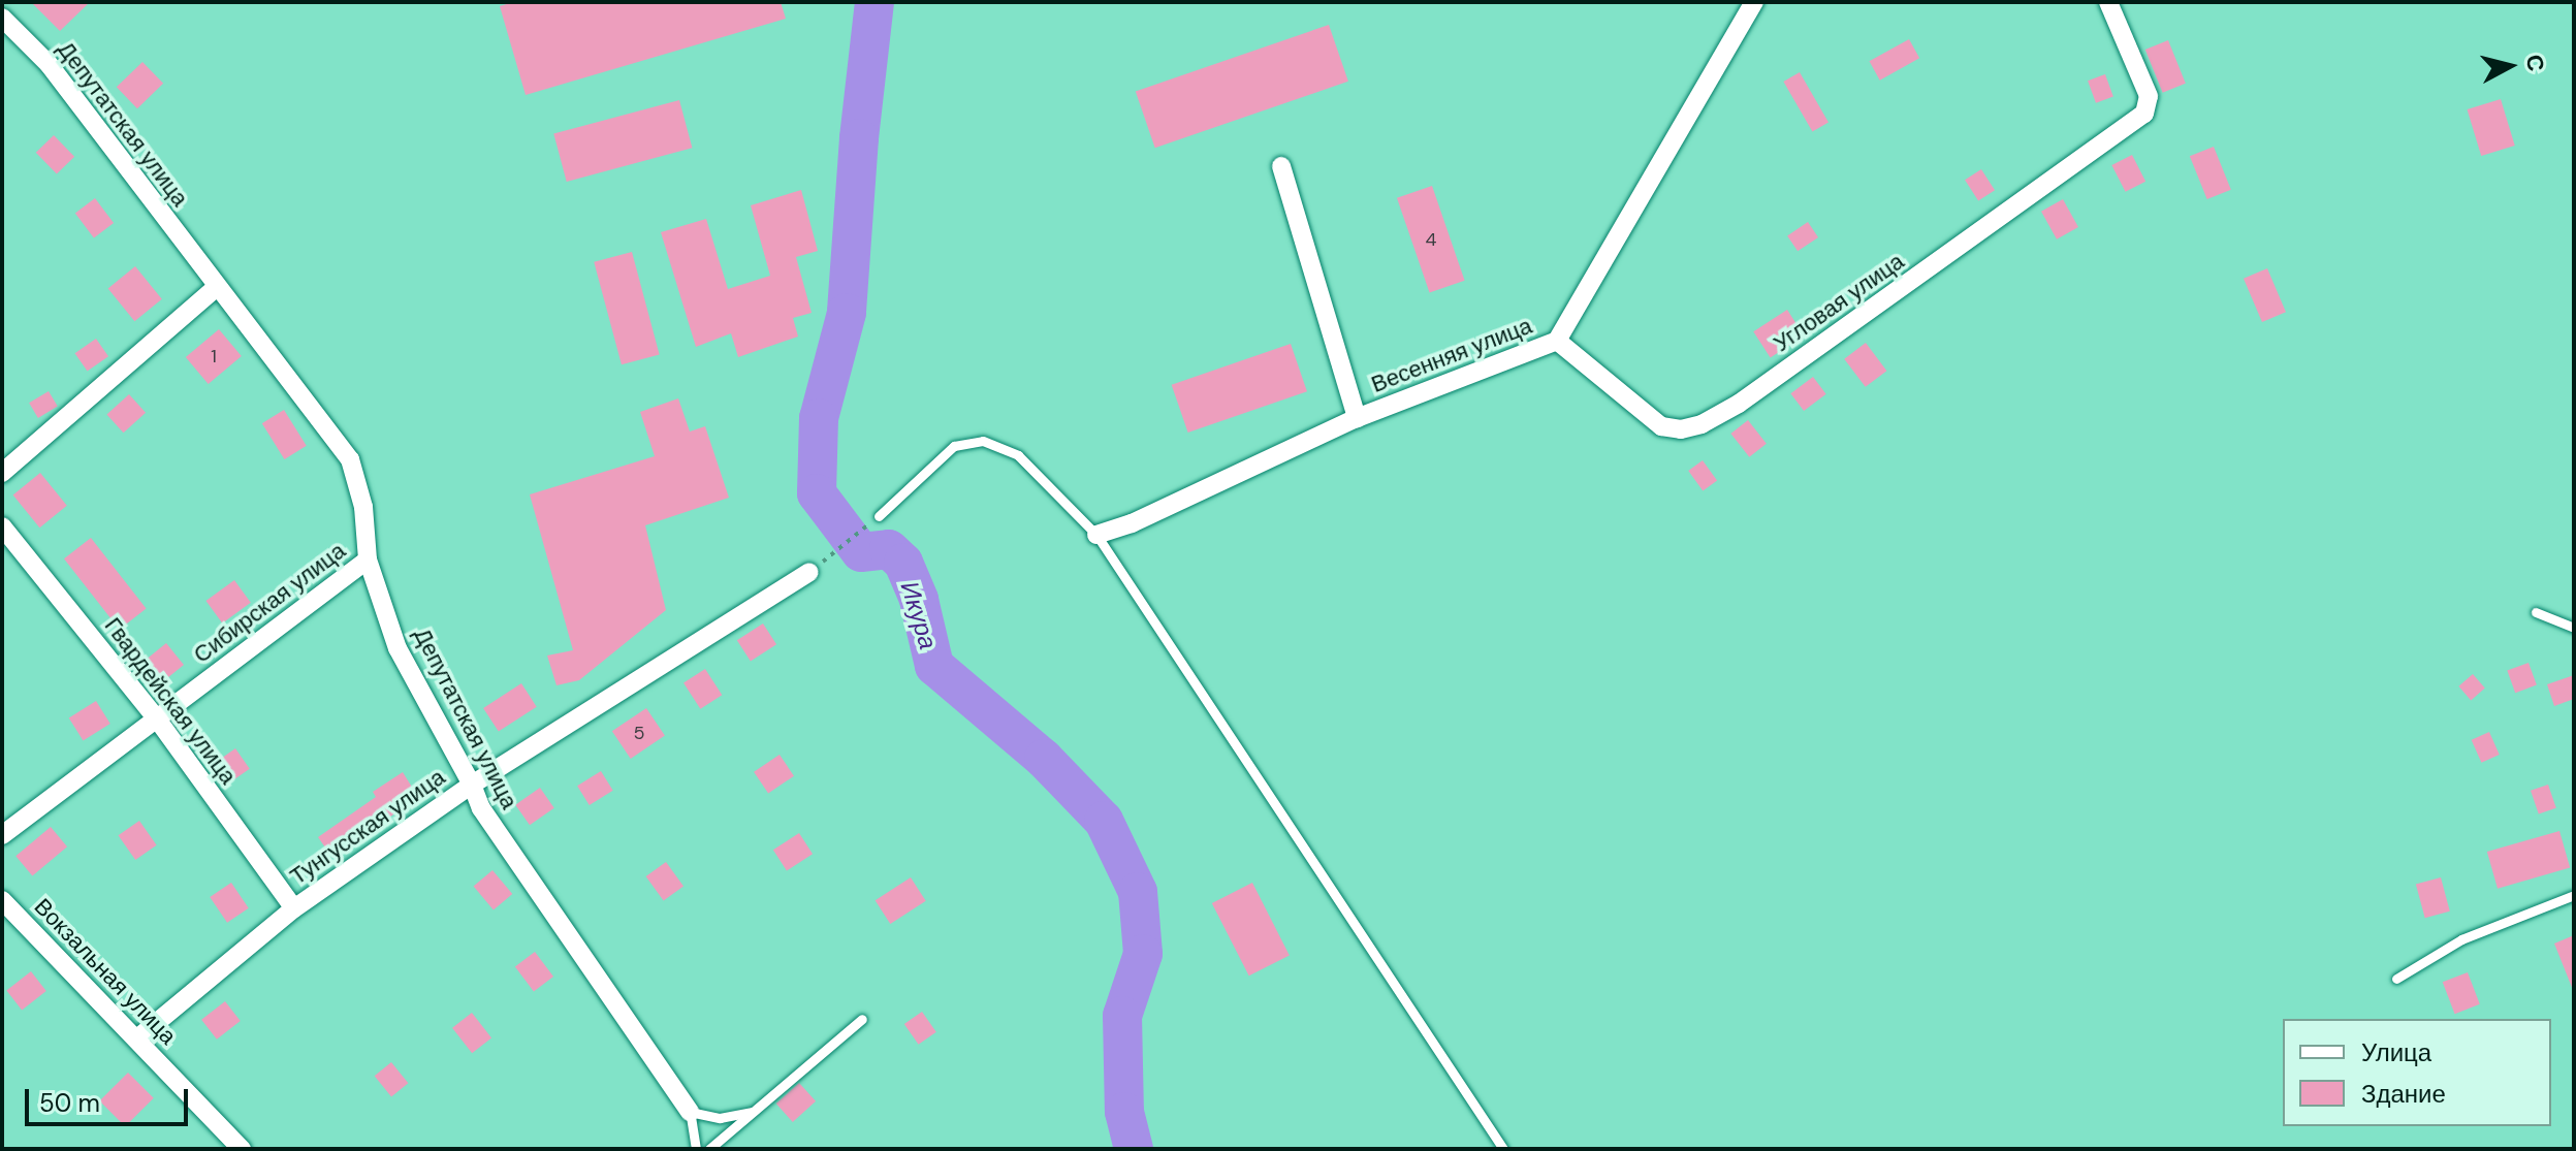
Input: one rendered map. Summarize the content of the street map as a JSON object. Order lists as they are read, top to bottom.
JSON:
{
  "streets": {
    "street": [
      "Депутатская улица",
      "Угловая улица",
      "Весенняя улица",
      "Сибирская улица",
      "Гвардейская улица",
      "Тунгусская улица",
      "Вокзальная улица"
    ]
  },
  "crossings": [
    ["Депутатская улица", "Сибирская улица"],
    ["Депутатская улица", "Тунгусская улица"],
    ["Угловая улица", "Весенняя улица"],
    ["Сибирская улица", "Гвардейская улица"],
    ["Гвардейская улица", "Тунгусская улица"],
    ["Тунгусская улица", "Вокзальная улица"]
  ],
  "water": ["Икура"],
  "house_numbers": ["4", "1", "5"],
  "legend": ["Улица", "Здание"],
  "scale_bar": "50 m",
  "north": "right"
}
